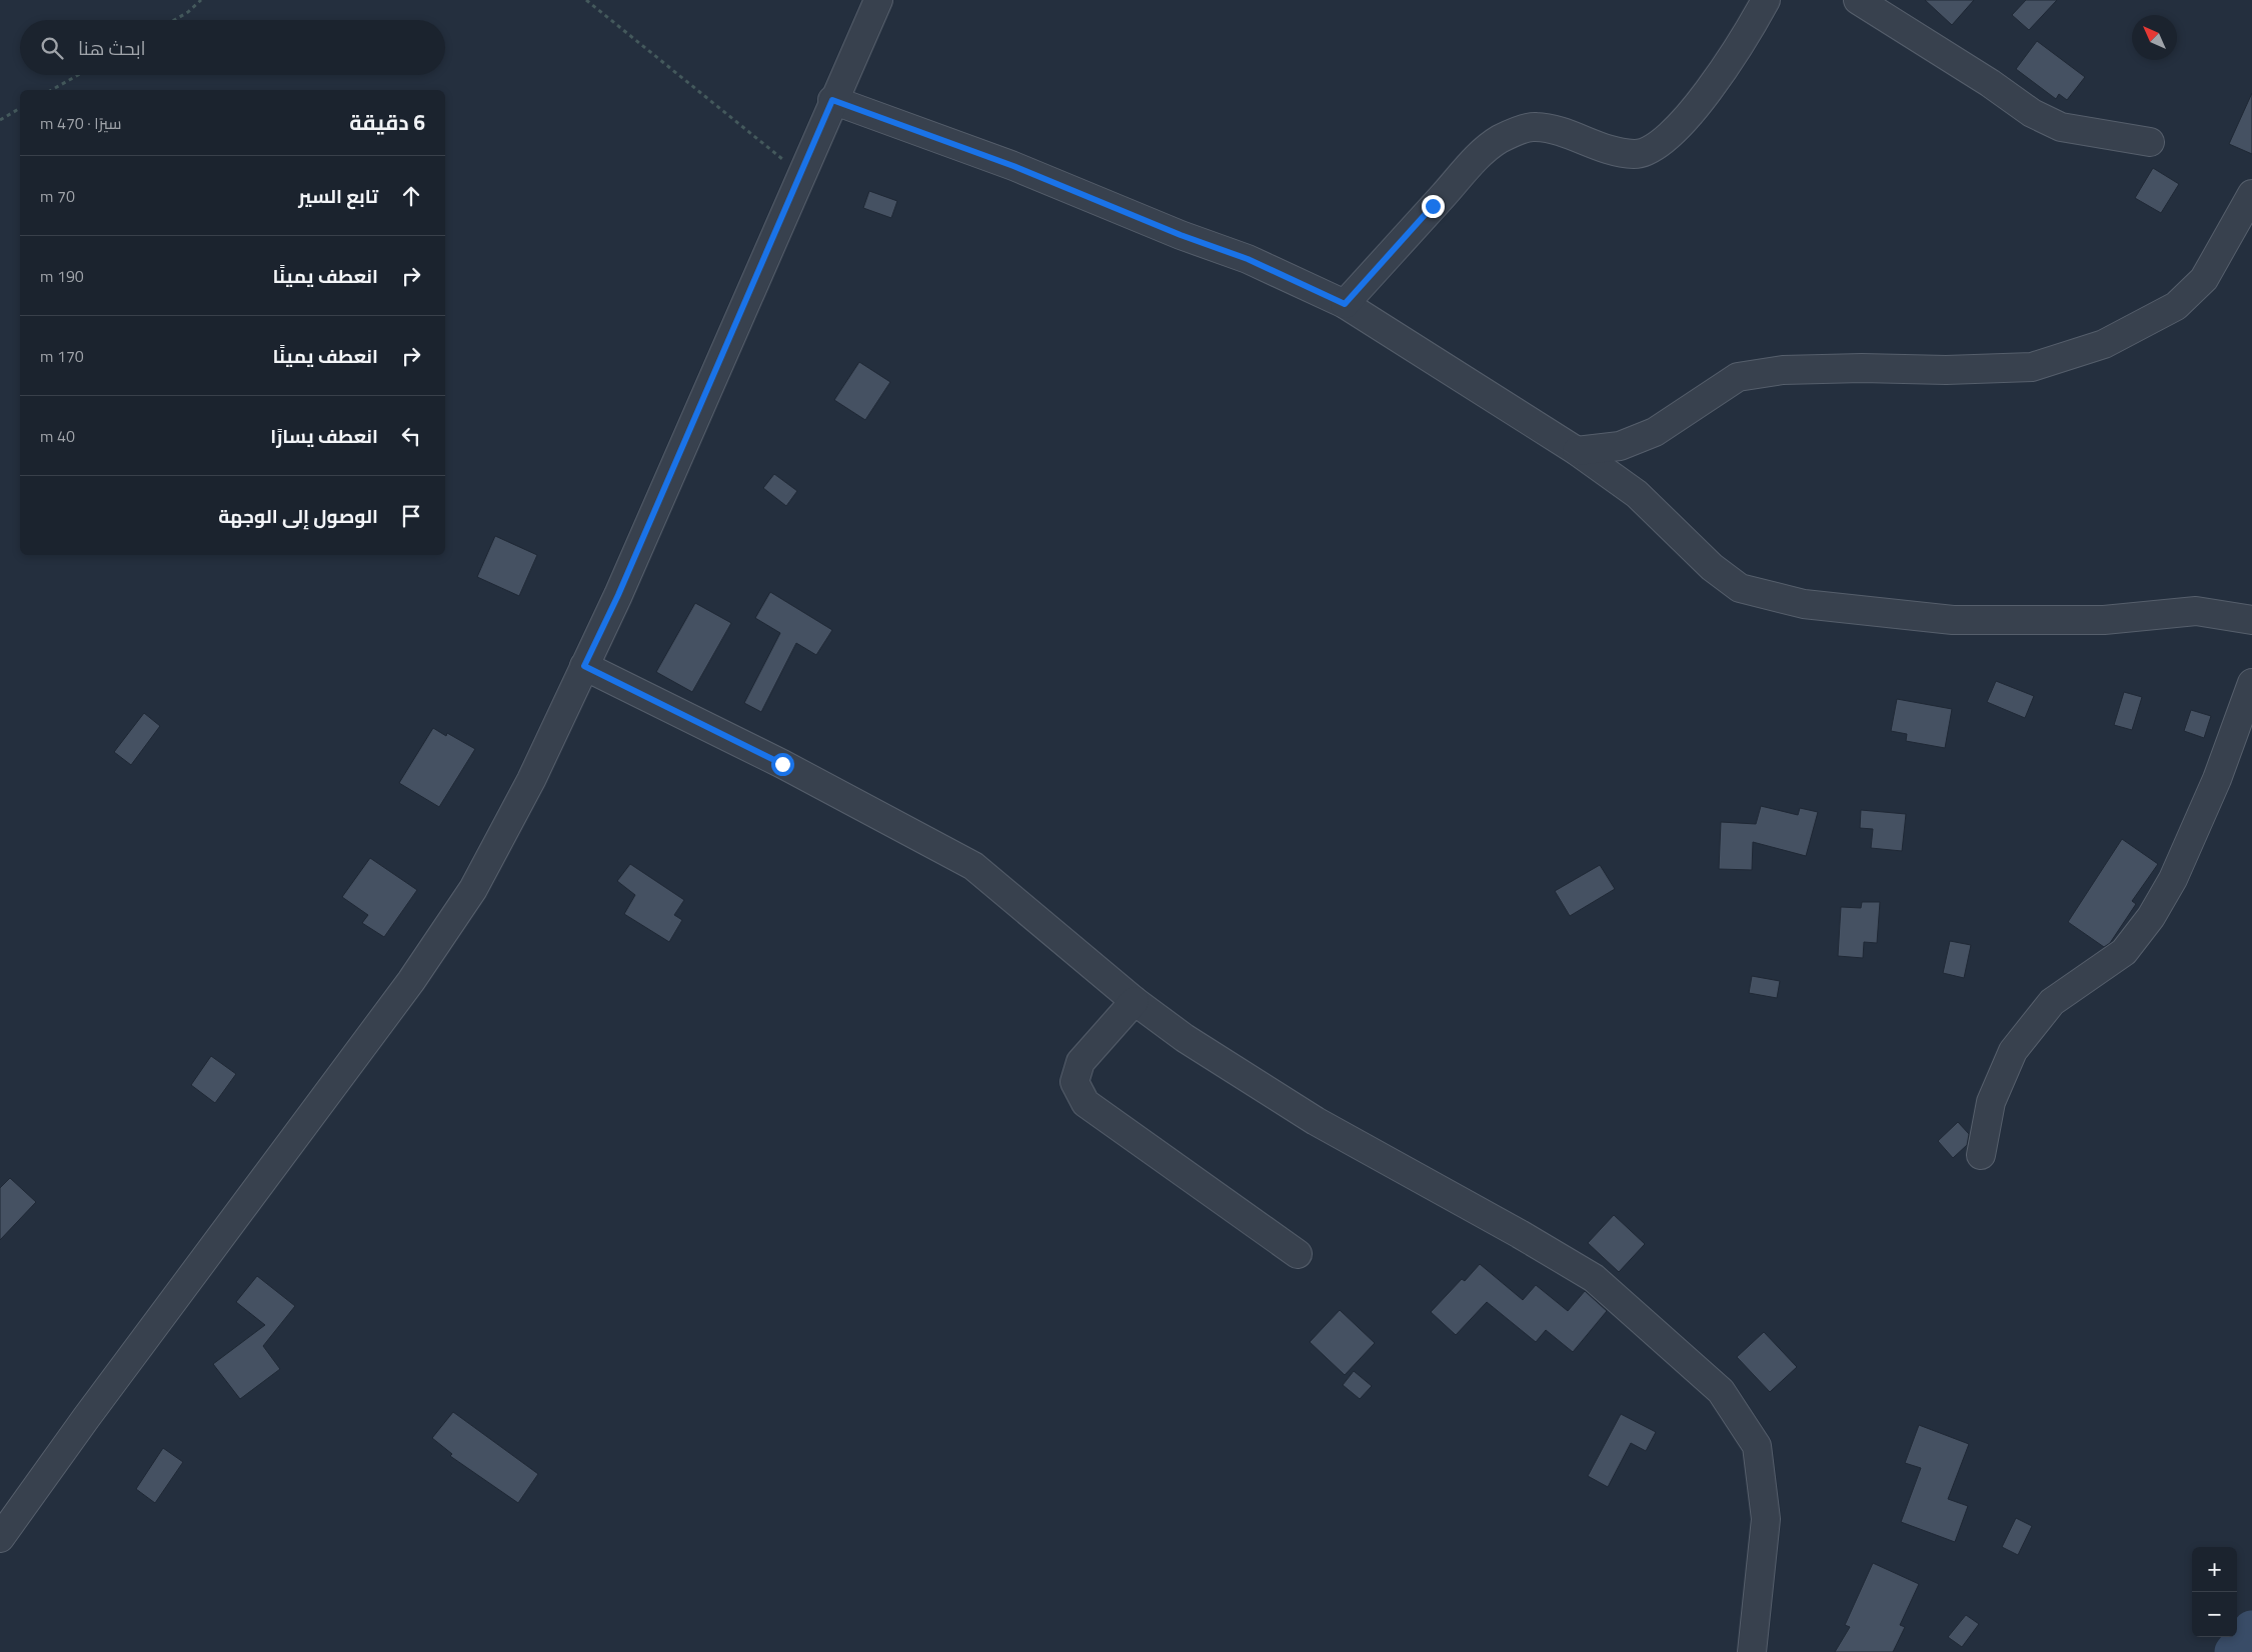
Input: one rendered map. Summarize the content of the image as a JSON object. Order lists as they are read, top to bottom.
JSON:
{
  "north": "top left",
  "page": {
    "search": "ابحث هنا",
    "heading": ["6 دقيقة", "سيرًا · 470 m"],
    "list": [
      ["تابع السير", "70 m"],
      ["انعطف يمينًا", "190 m"],
      ["انعطف يمينًا", "170 m"],
      ["انعطف يسارًا", "40 m"],
      "الوصول إلى الوجهة"
    ],
    "map_buttons": ["+", "−"]
  }
}
